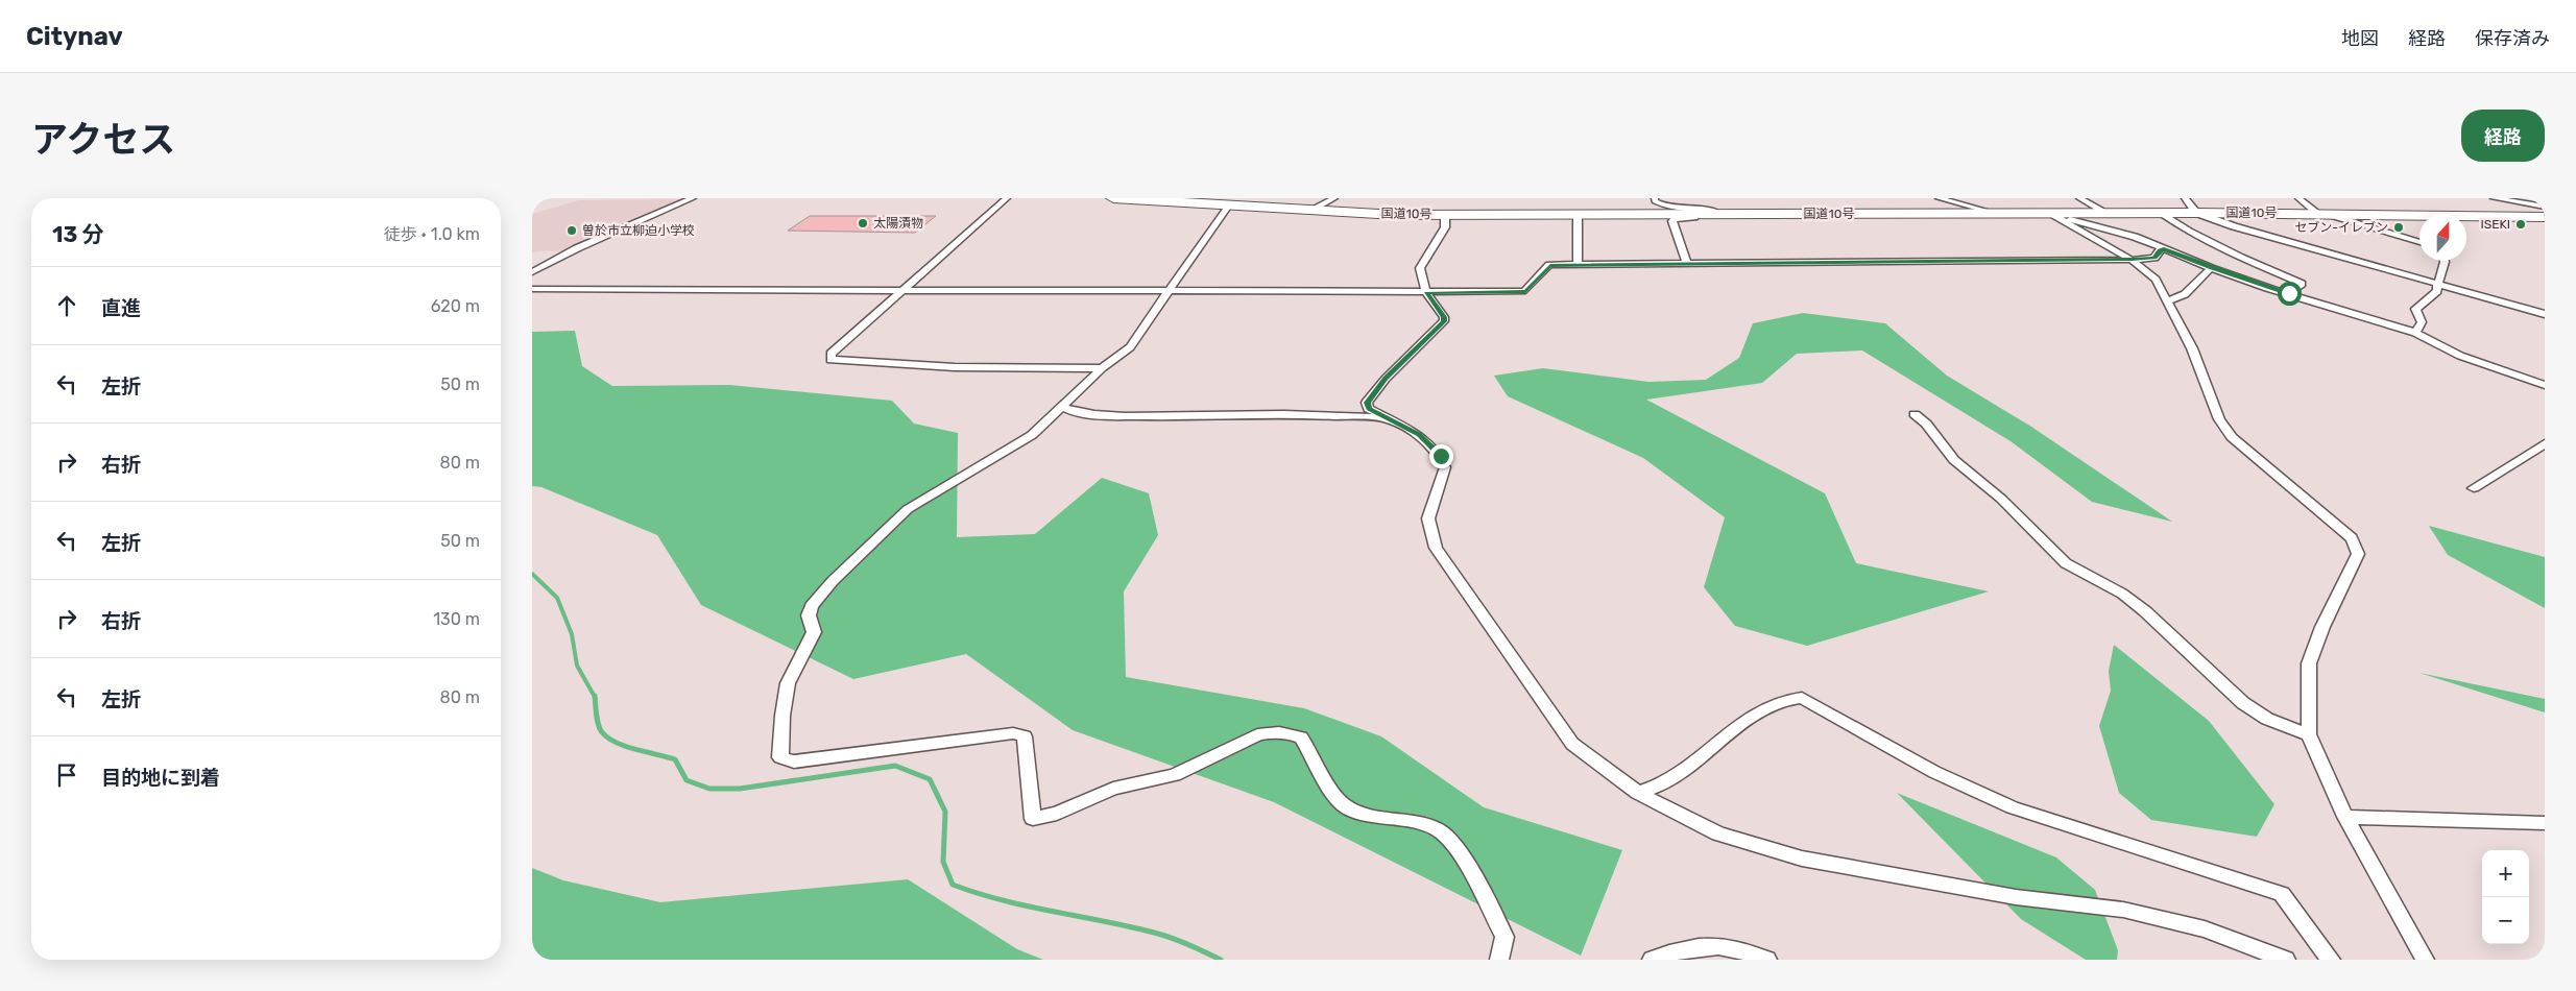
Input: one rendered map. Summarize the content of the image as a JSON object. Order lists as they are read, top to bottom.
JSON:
{
  "streets": {
    "highway": ["国道10号"]
  },
  "places": [
    "太陽漬物",
    "ISEKI",
    "セブン-イレブン",
    "曽於市立柳迫小学校"
  ],
  "north": "top",
  "page": {
    "header": "Citynav",
    "nav": ["地図", "経路", "保存済み"],
    "title": "アクセス",
    "buttons": "経路",
    "heading": ["13 分", "徒歩 · 1.0 km"],
    "list": [
      ["直進", "620 m"],
      ["左折", "50 m"],
      ["右折", "80 m"],
      ["左折", "50 m"],
      ["右折", "130 m"],
      ["左折", "80 m"],
      "目的地に到着"
    ],
    "map_buttons": ["+", "−"]
  }
}
